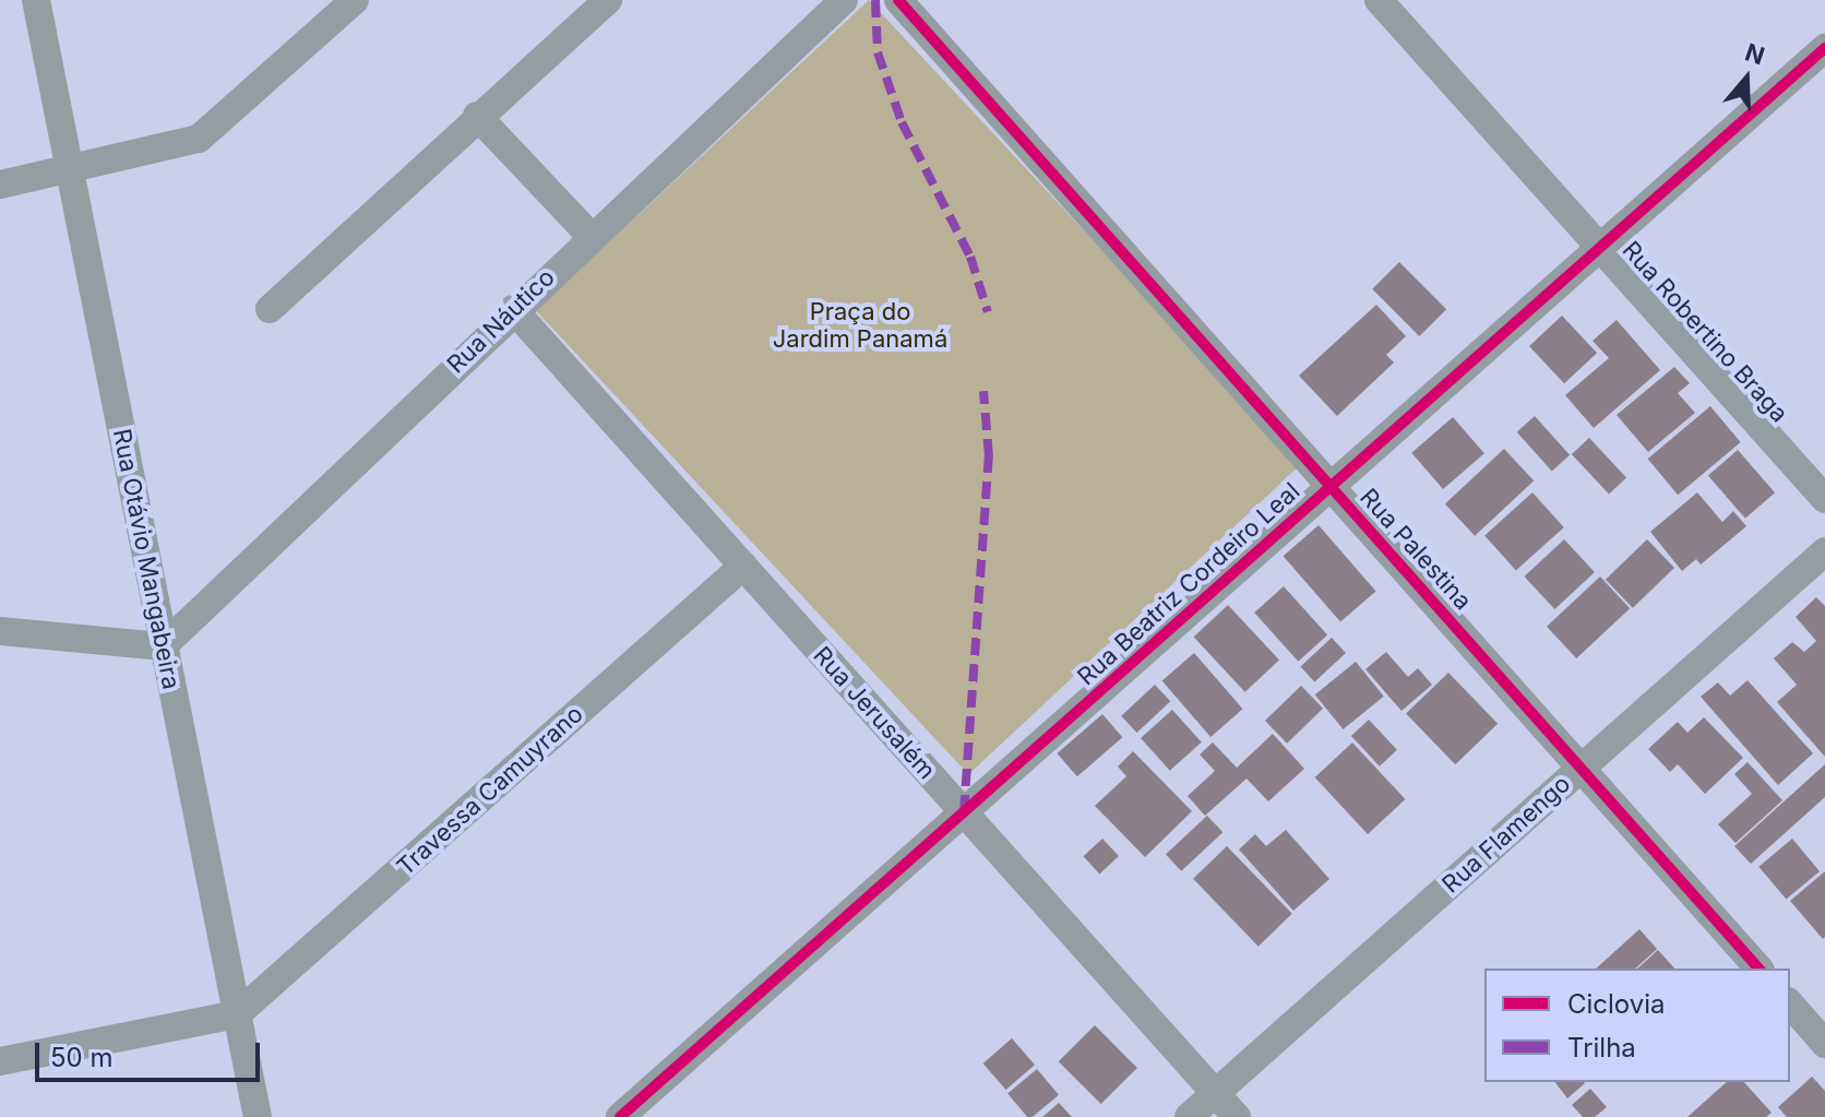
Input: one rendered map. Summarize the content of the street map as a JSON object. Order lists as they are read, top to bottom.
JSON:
{
  "streets": {
    "street": [
      "Rua Náutico",
      "Rua Robertino Braga",
      "Rua Palestina",
      "Rua Otávio Mangabeira",
      "Rua Beatriz Cordeiro Leal",
      "Rua Jerusalém",
      "Travessa Camuyrano",
      "Rua Flamengo"
    ]
  },
  "crossings": [
    ["Rua Náutico", "Rua Otávio Mangabeira"],
    ["Rua Náutico", "Rua Jerusalém"],
    ["Rua Robertino Braga", "Rua Beatriz Cordeiro Leal"],
    ["Rua Palestina", "Rua Beatriz Cordeiro Leal"],
    ["Rua Palestina", "Rua Flamengo"],
    ["Rua Otávio Mangabeira", "Travessa Camuyrano"],
    ["Rua Beatriz Cordeiro Leal", "Rua Jerusalém"],
    ["Rua Jerusalém", "Travessa Camuyrano"],
    ["Rua Jerusalém", "Rua Flamengo"]
  ],
  "parks": ["Praça do Jardim Panamá"],
  "legend": ["Ciclovia", "Trilha"],
  "scale_bar": "50 m",
  "north": "top"
}
